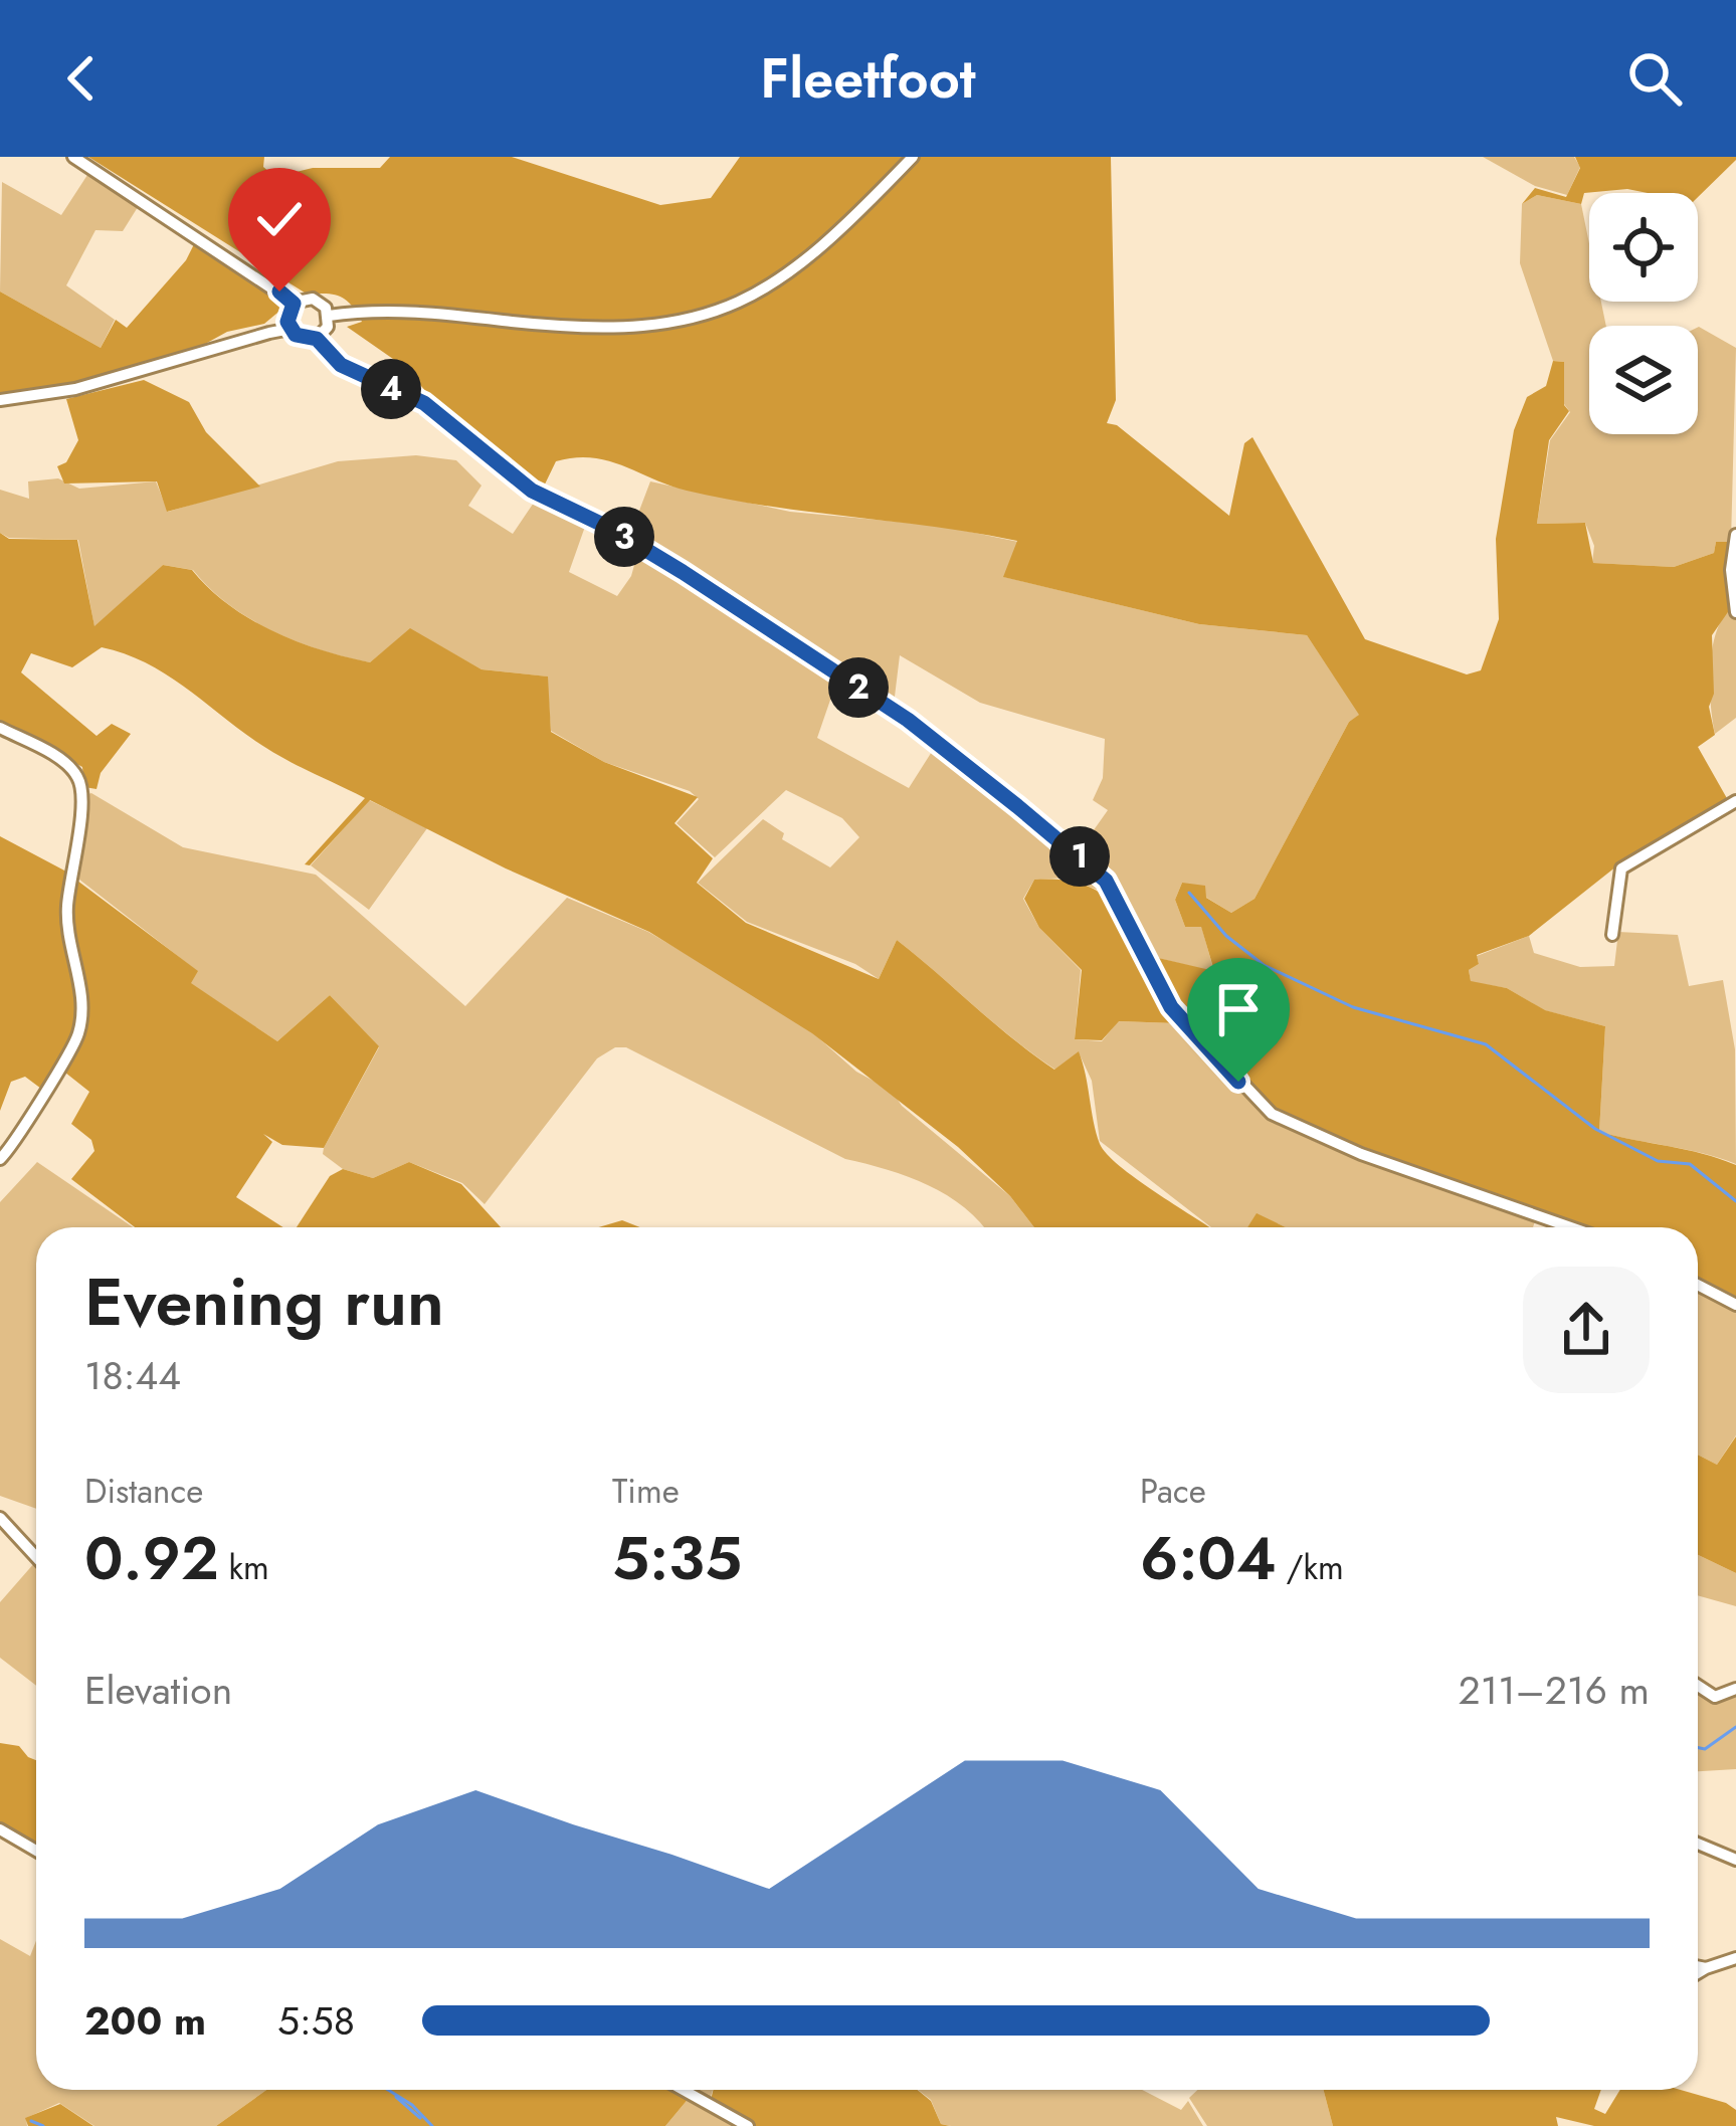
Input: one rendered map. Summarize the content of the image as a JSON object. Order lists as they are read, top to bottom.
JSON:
{
  "page": {
    "header": "Fleetfoot",
    "pins": [
      "4",
      "3",
      "2",
      "1"
    ],
    "heading": ["Evening run", "18:44"],
    "stats": [
      ["Distance", "0.92 km"],
      ["Time", "5:35"],
      ["Pace", "6:04 /km"]
    ],
    "chart": ["Elevation", "211–216 m"],
    "list": [
      {
        "name": "200 m",
        "note": "5:58"
      }
    ]
  }
}
